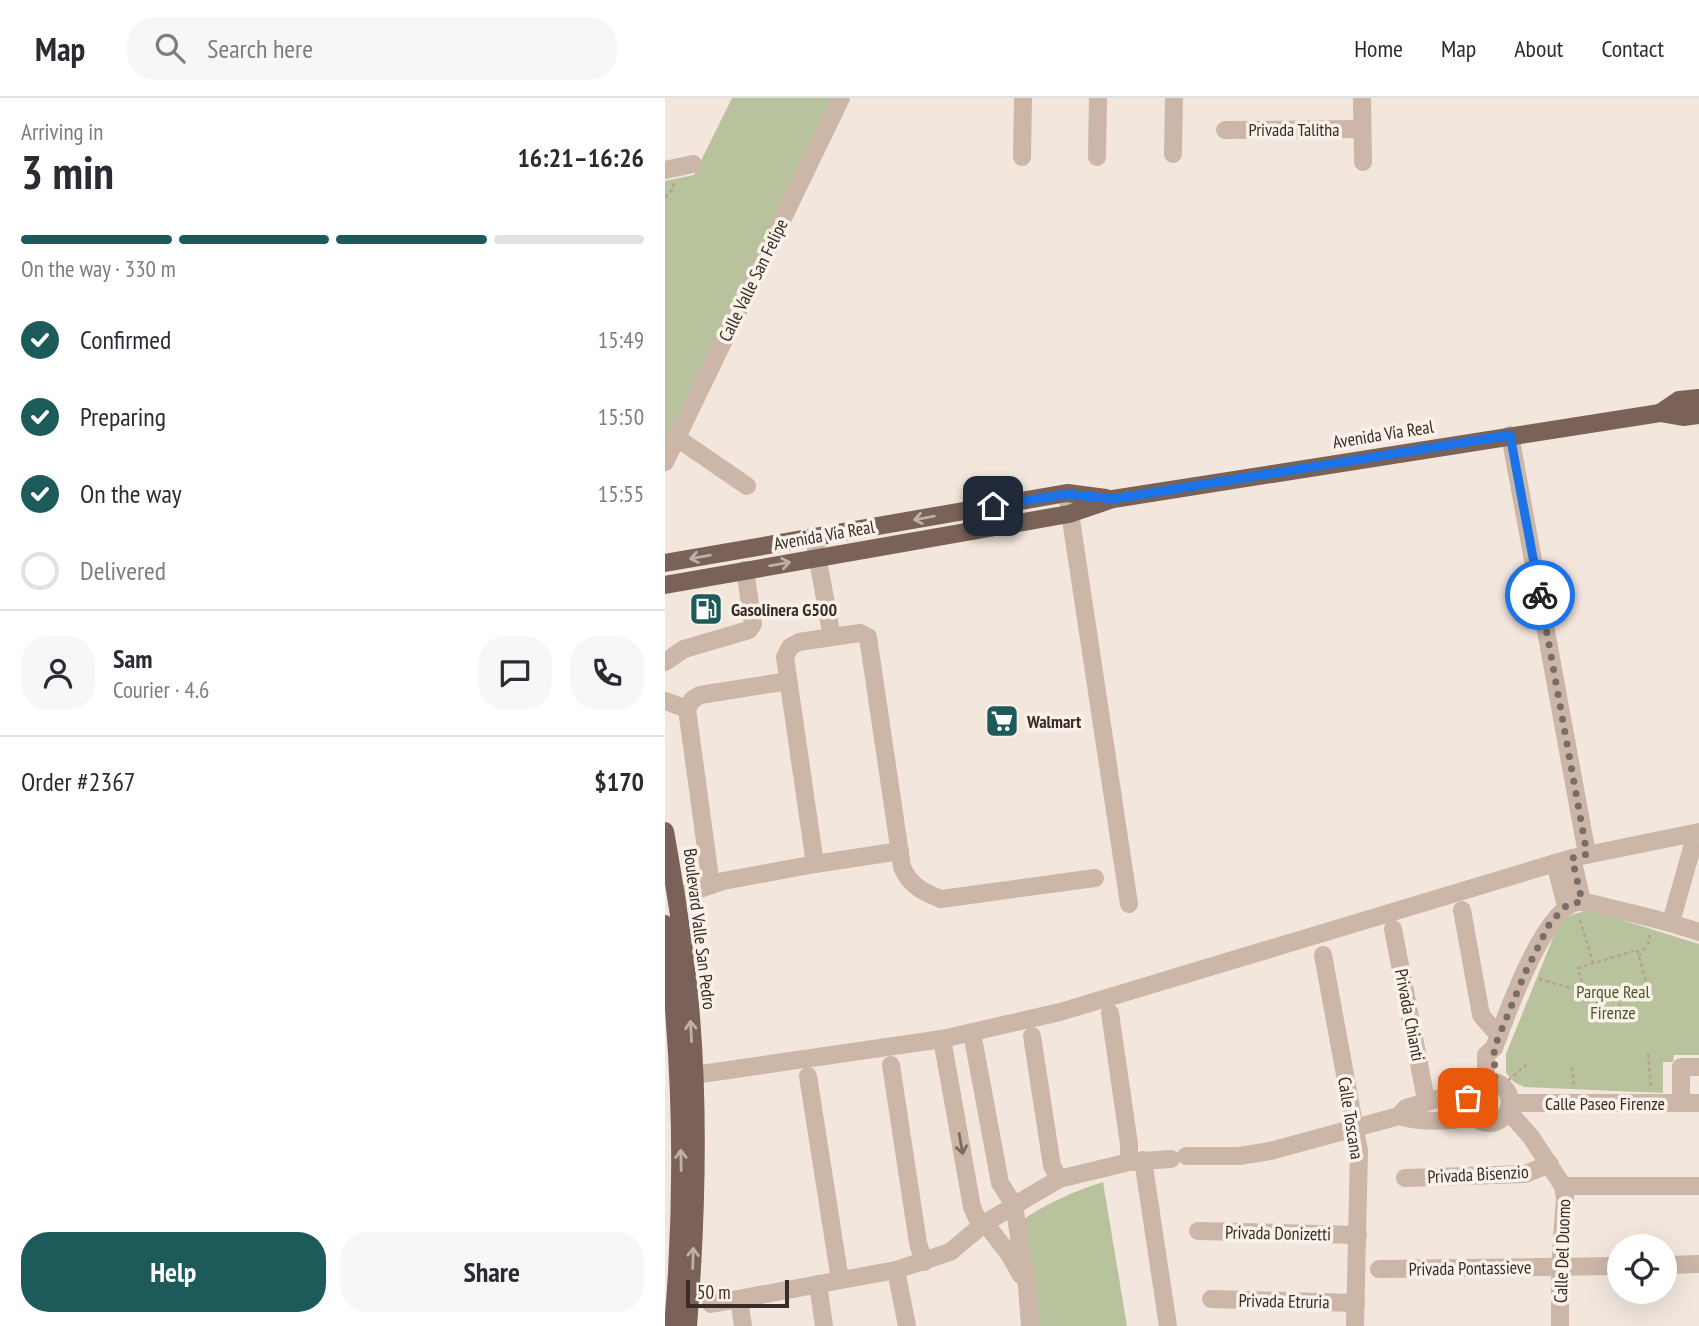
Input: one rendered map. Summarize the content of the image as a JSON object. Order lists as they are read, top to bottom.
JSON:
{
  "streets": {
    "main road": ["Avenida Vía Real", "Boulevard Valle San Pedro"],
    "street": [
      "Privada Talitha",
      "Calle Valle San Felipe",
      "Privada Chianti",
      "Calle Paseo Firenze",
      "Calle Toscana",
      "Privada Bisenzio",
      "Privada Donizetti",
      "Calle Del Duomo",
      "Privada Pontassieve",
      "Privada Etruria"
    ]
  },
  "crossings": [
    ["Calle Paseo Firenze", "Calle Del Duomo"],
    ["Calle Toscana", "Privada Donizetti"],
    ["Calle Toscana", "Privada Etruria"],
    ["Privada Bisenzio", "Calle Del Duomo"],
    ["Calle Del Duomo", "Privada Pontassieve"]
  ],
  "one_way": ["Boulevard Valle San Pedro"],
  "parks": ["Parque Real Firenze"],
  "places": {
    "fuel station": ["Gasolinera G500"],
    "supermarket": ["Walmart"]
  },
  "scale_bar": "50 m",
  "page": {
    "header": "Map",
    "search": "Search here",
    "nav": [
      "Home",
      "Map",
      "About",
      "Contact"
    ],
    "heading": ["3 min", "Arriving in", "16:21–16:26"],
    "panel": [
      "Sam",
      "Courier · 4.6",
      "Order #2367",
      "$170"
    ],
    "bar": "On the way · 330 m",
    "list": [
      ["Confirmed", "15:49"],
      ["Preparing", "15:50"],
      ["On the way", "15:55"],
      "Delivered"
    ],
    "buttons": ["Help", "Share"],
    "scale": "50 m"
  }
}
